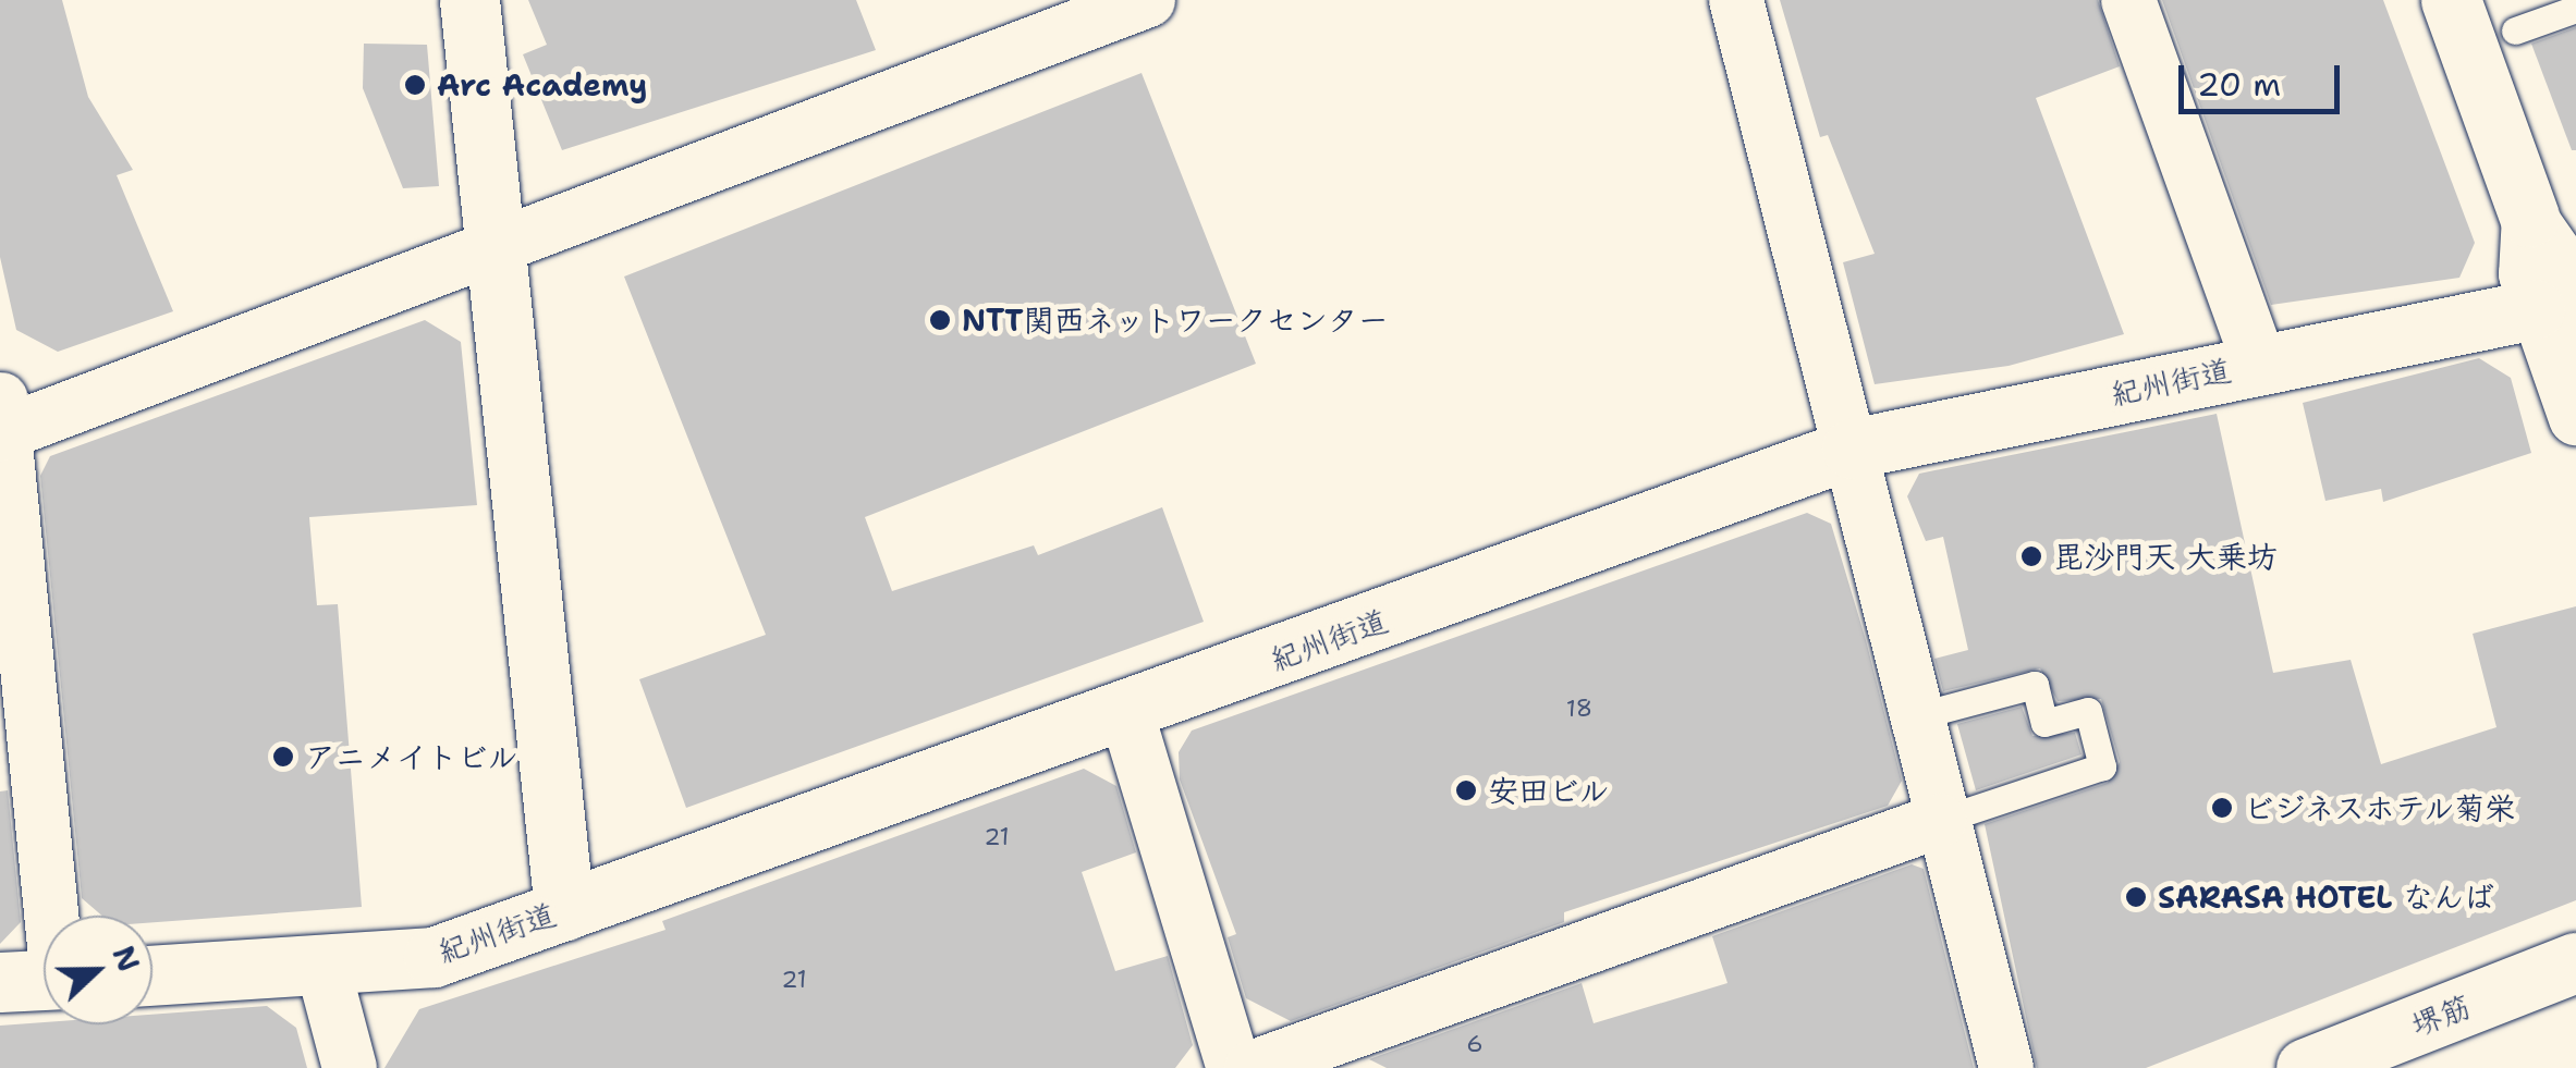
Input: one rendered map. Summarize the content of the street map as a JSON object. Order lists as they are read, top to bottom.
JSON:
{
  "streets": {
    "street": ["紀州街道", "堺筋"]
  },
  "places": [
    "Arc Academy",
    "NTT関西ネットワークセンター",
    "毘沙門天 大乗坊",
    "アニメイトビル",
    "安田ビル",
    "ビジネスホテル菊栄",
    "SARASA HOTEL なんば"
  ],
  "house_numbers": [
    "18",
    "21",
    "21",
    "6"
  ],
  "scale_bar": "20 m",
  "north": "right"
}
